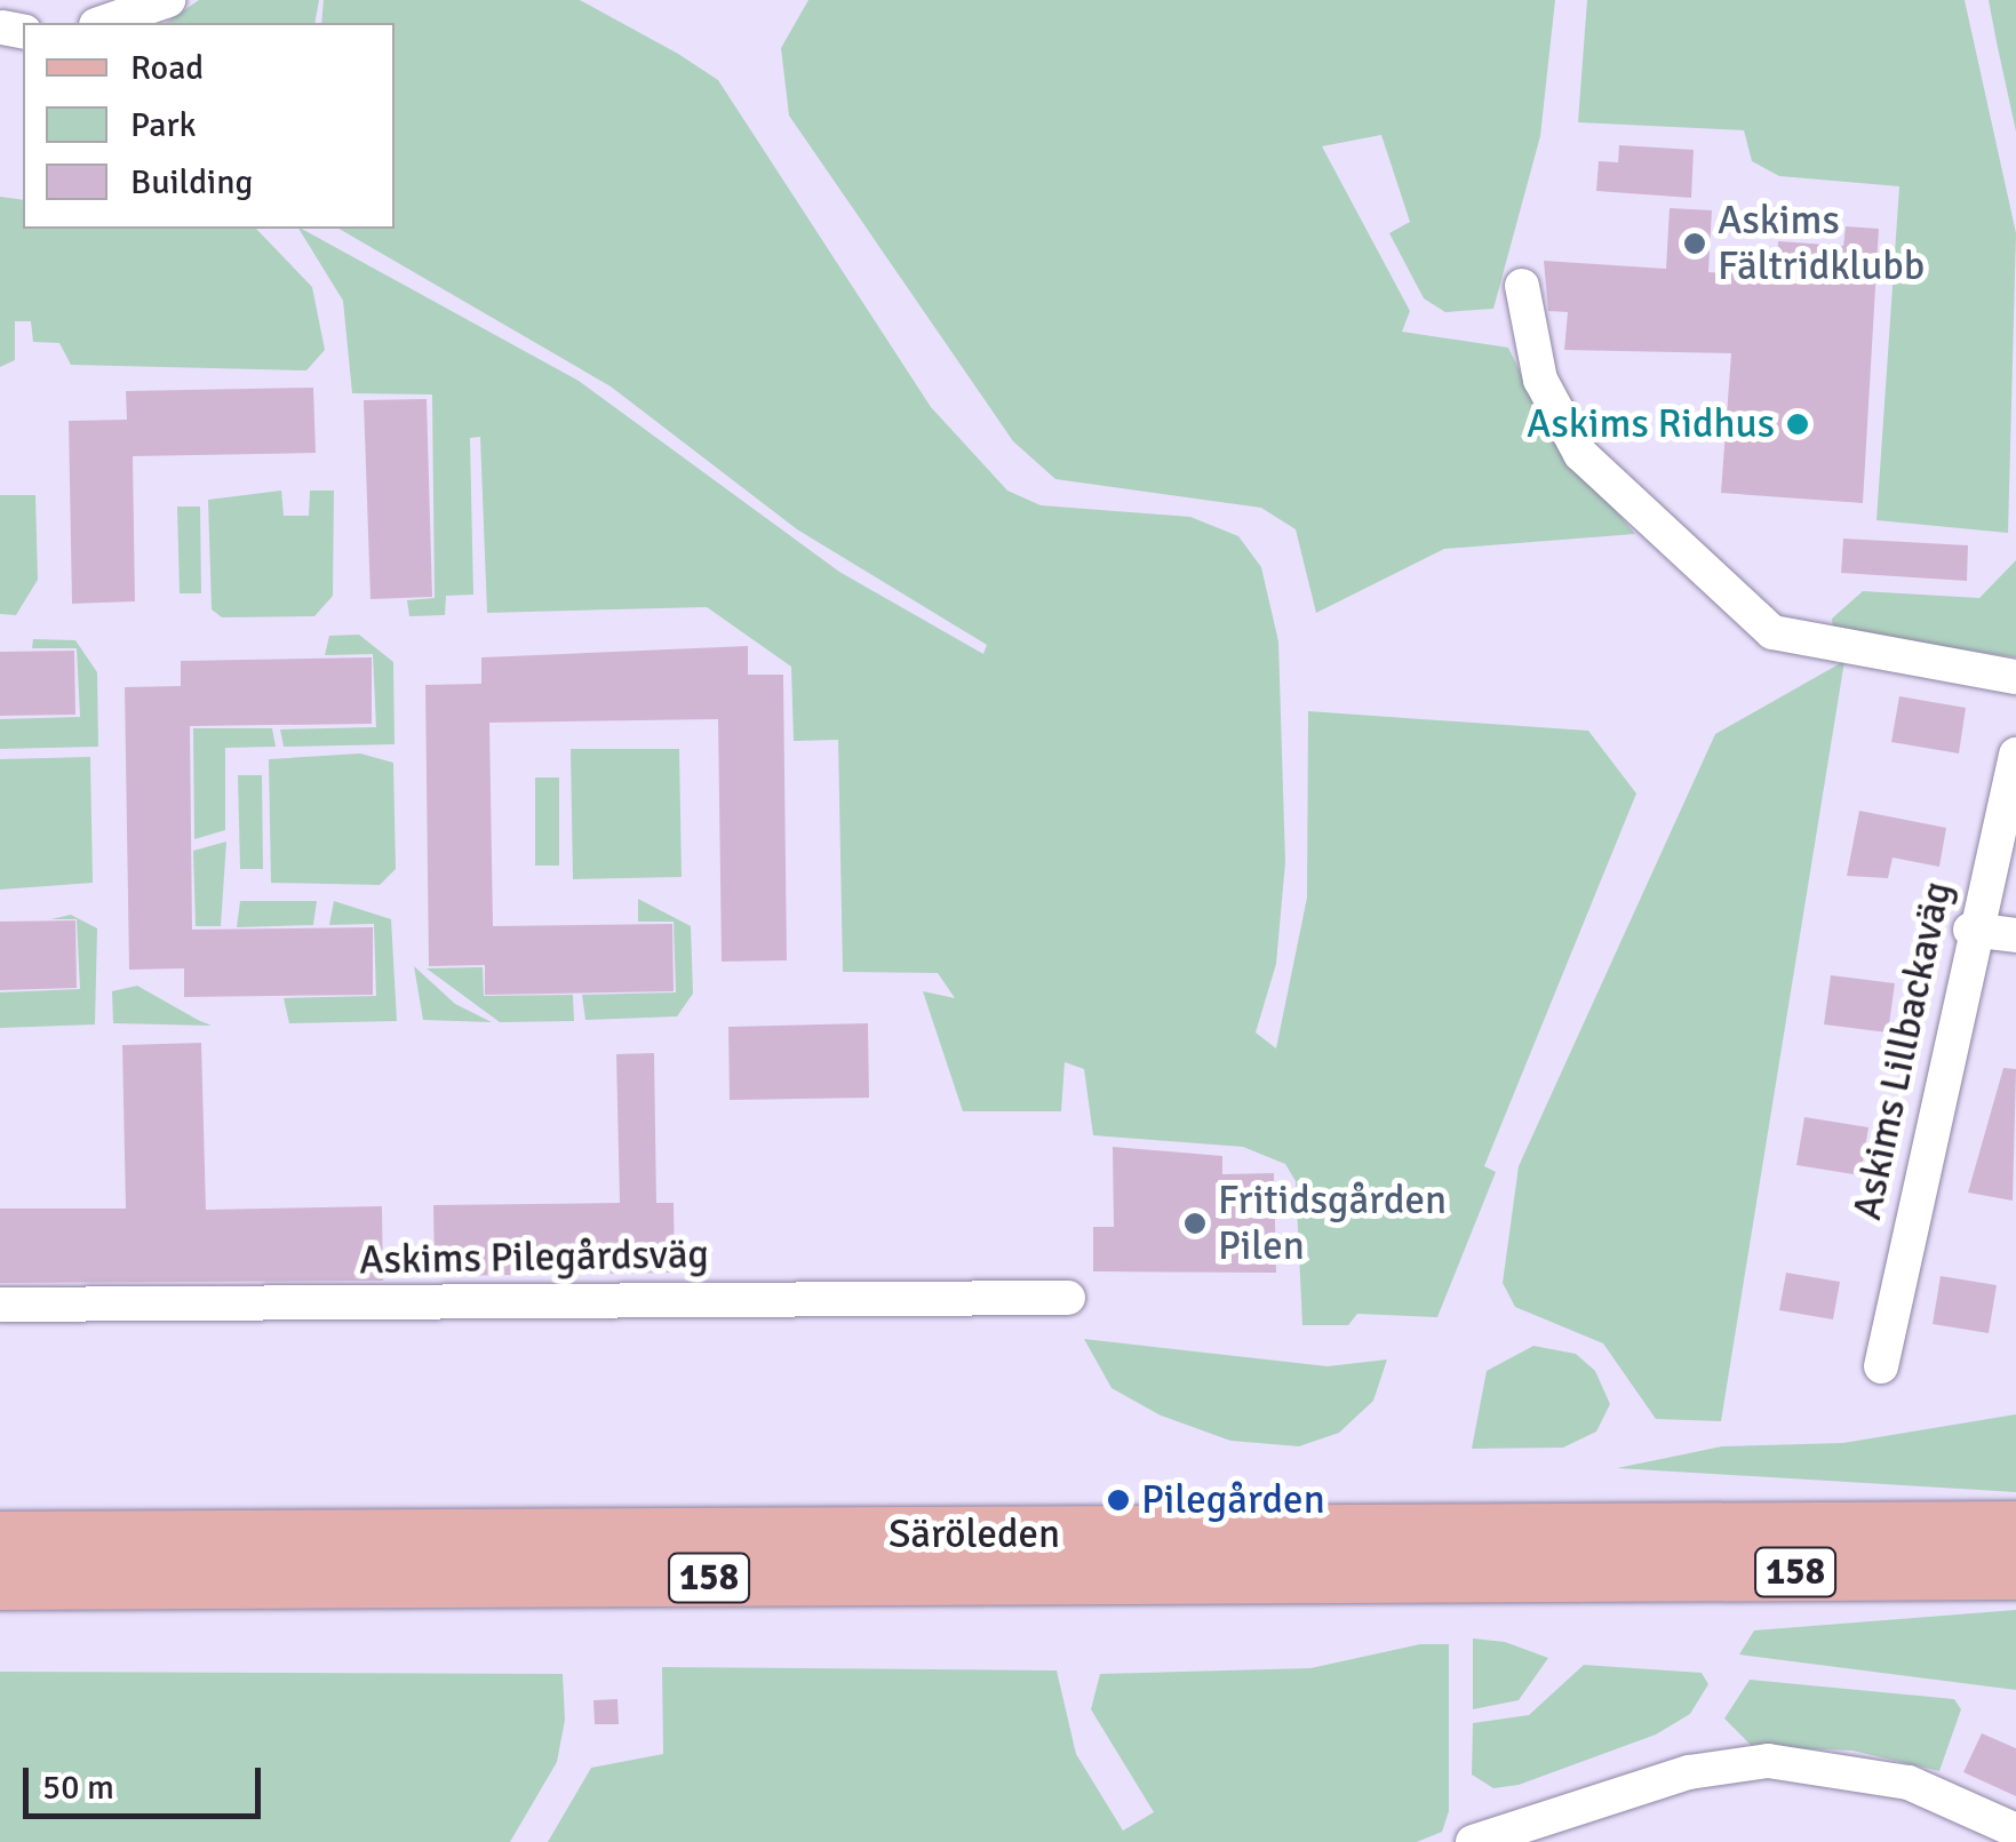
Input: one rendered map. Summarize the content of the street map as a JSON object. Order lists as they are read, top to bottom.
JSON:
{
  "streets": {
    "main road": ["Säröleden", "158"],
    "street": ["Askims Lillbackaväg", "Askims Pilegårdsväg"]
  },
  "places": [
    "Askims Fältridklubb",
    "Askims Ridhus",
    "Fritidsgården Pilen",
    "Pilegården"
  ],
  "legend": ["Road", "Park", "Building"],
  "scale_bar": "50 m"
}
